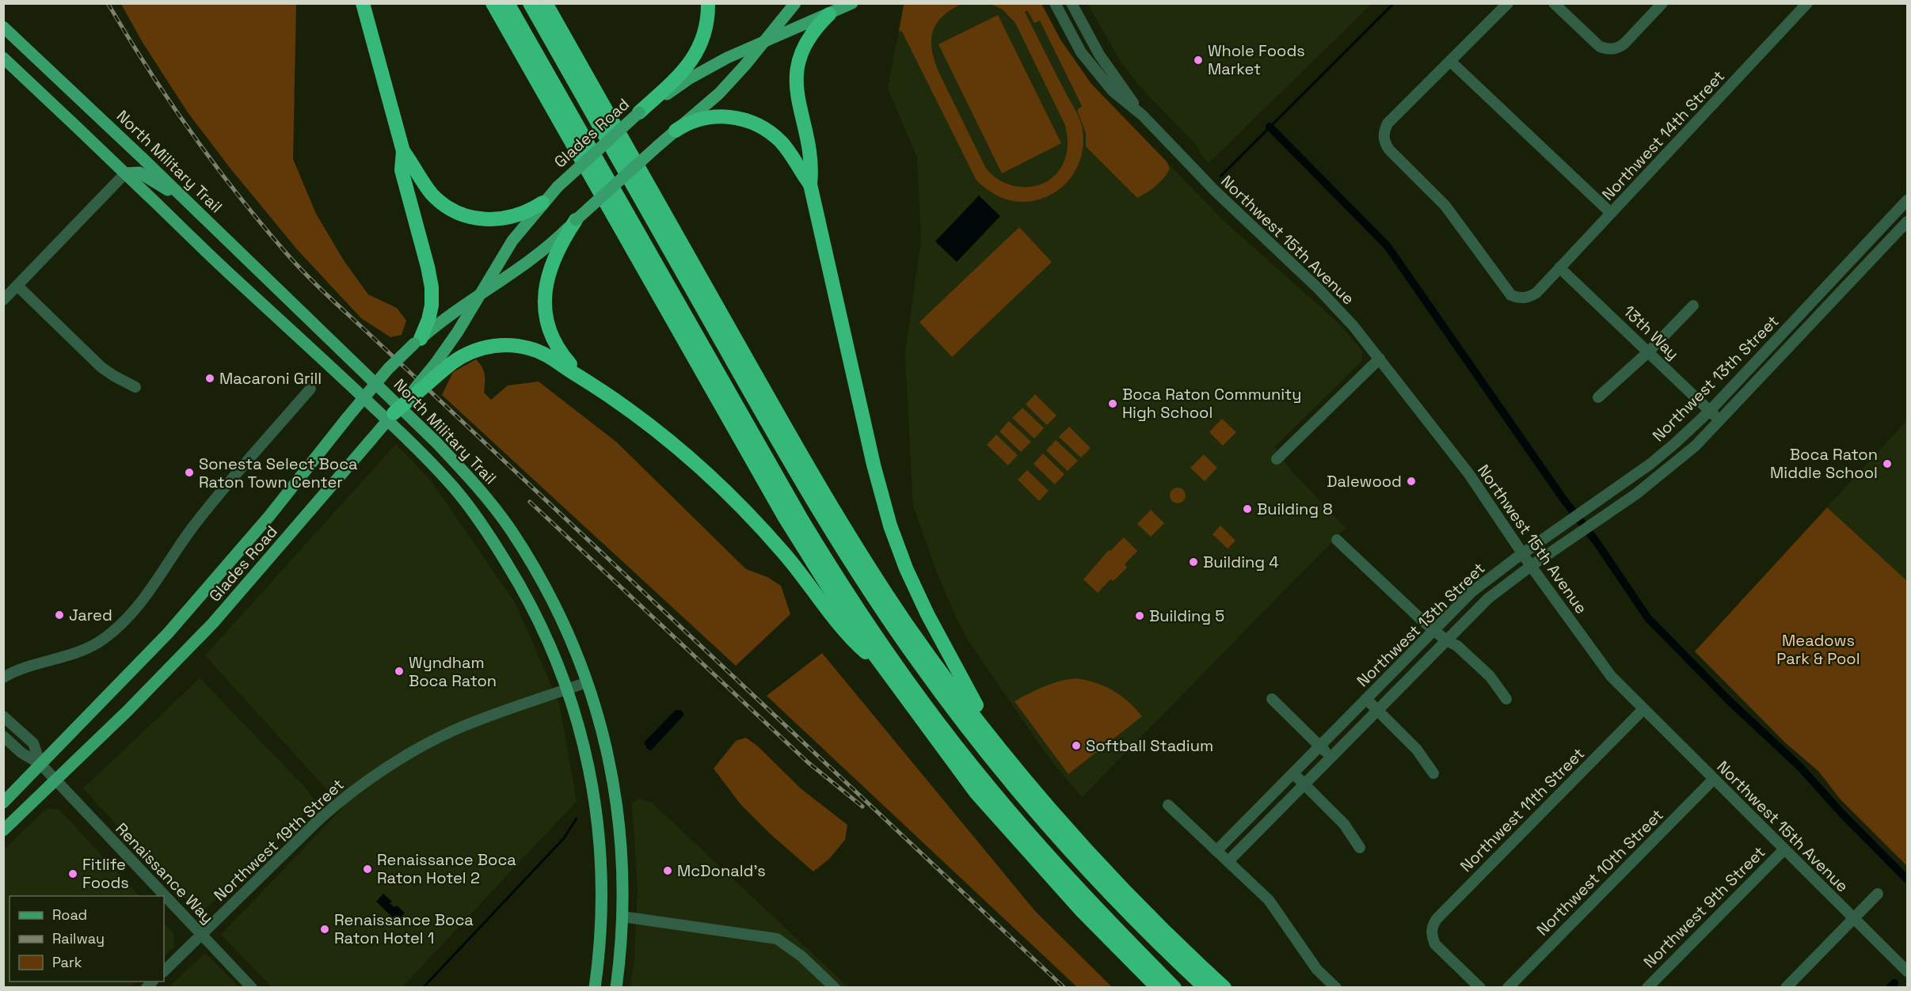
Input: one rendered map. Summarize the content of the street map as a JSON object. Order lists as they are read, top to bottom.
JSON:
{
  "streets": {
    "main road": ["Glades Road", "North Military Trail"],
    "street": [
      "Northwest 14th Street",
      "Northwest 15th Avenue",
      "13th Way",
      "Northwest 13th Street",
      "Northwest 11th Street",
      "Northwest 19th Street",
      "Northwest 10th Street",
      "Renaissance Way",
      "Northwest 9th Street"
    ]
  },
  "crossings": [
    ["Glades Road", "Renaissance Way"],
    ["Northwest 14th Street", "13th Way"],
    ["North Military Trail", "Northwest 19th Street"],
    ["Northwest 15th Avenue", "Northwest 13th Street"],
    ["Northwest 15th Avenue", "Northwest 11th Street"],
    ["Northwest 15th Avenue", "Northwest 10th Street"],
    ["Northwest 15th Avenue", "Northwest 9th Street"],
    ["13th Way", "Northwest 13th Street"],
    ["Northwest 19th Street", "Renaissance Way"]
  ],
  "parks": ["Meadows Park & Pool"],
  "places": [
    "Whole Foods Market",
    "Macaroni Grill",
    "Boca Raton Community High School",
    "Boca Raton Middle School",
    "Sonesta Select Boca Raton Town Center",
    "Dalewood",
    "Building 8",
    "Building 4",
    "Jared",
    "Building 5",
    "Wyndham Boca Raton",
    "Softball Stadium",
    "Renaissance Boca Raton Hotel 2",
    "McDonald's",
    "Fitlife Foods",
    "Renaissance Boca Raton Hotel 1"
  ],
  "legend": ["Road", "Railway", "Park"]
}
